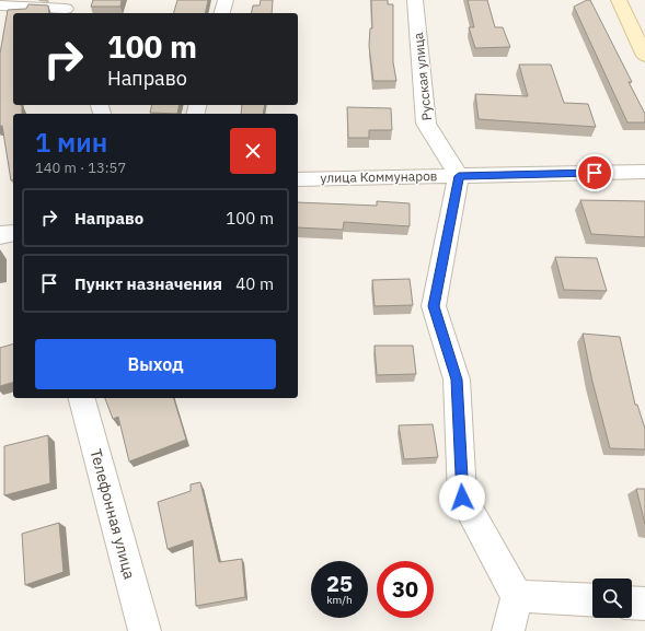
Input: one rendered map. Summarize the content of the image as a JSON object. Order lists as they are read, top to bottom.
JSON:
{
  "streets": {
    "street": ["Русская улица", "улица Коммунаров", "Телефонная улица"]
  },
  "crossings": [
    ["Русская улица", "улица Коммунаров"]
  ],
  "page": {
    "turn": ["100 m", "Направо"],
    "heading": ["1 мин", "140 m · 13:57"],
    "list": [
      {
        "name": "Направо",
        "value": "100 m"
      },
      {
        "name": "Пункт назначения",
        "value": "40 m"
      }
    ],
    "buttons": "Выход",
    "speed": "25 km/h",
    "limit": "30"
  }
}
